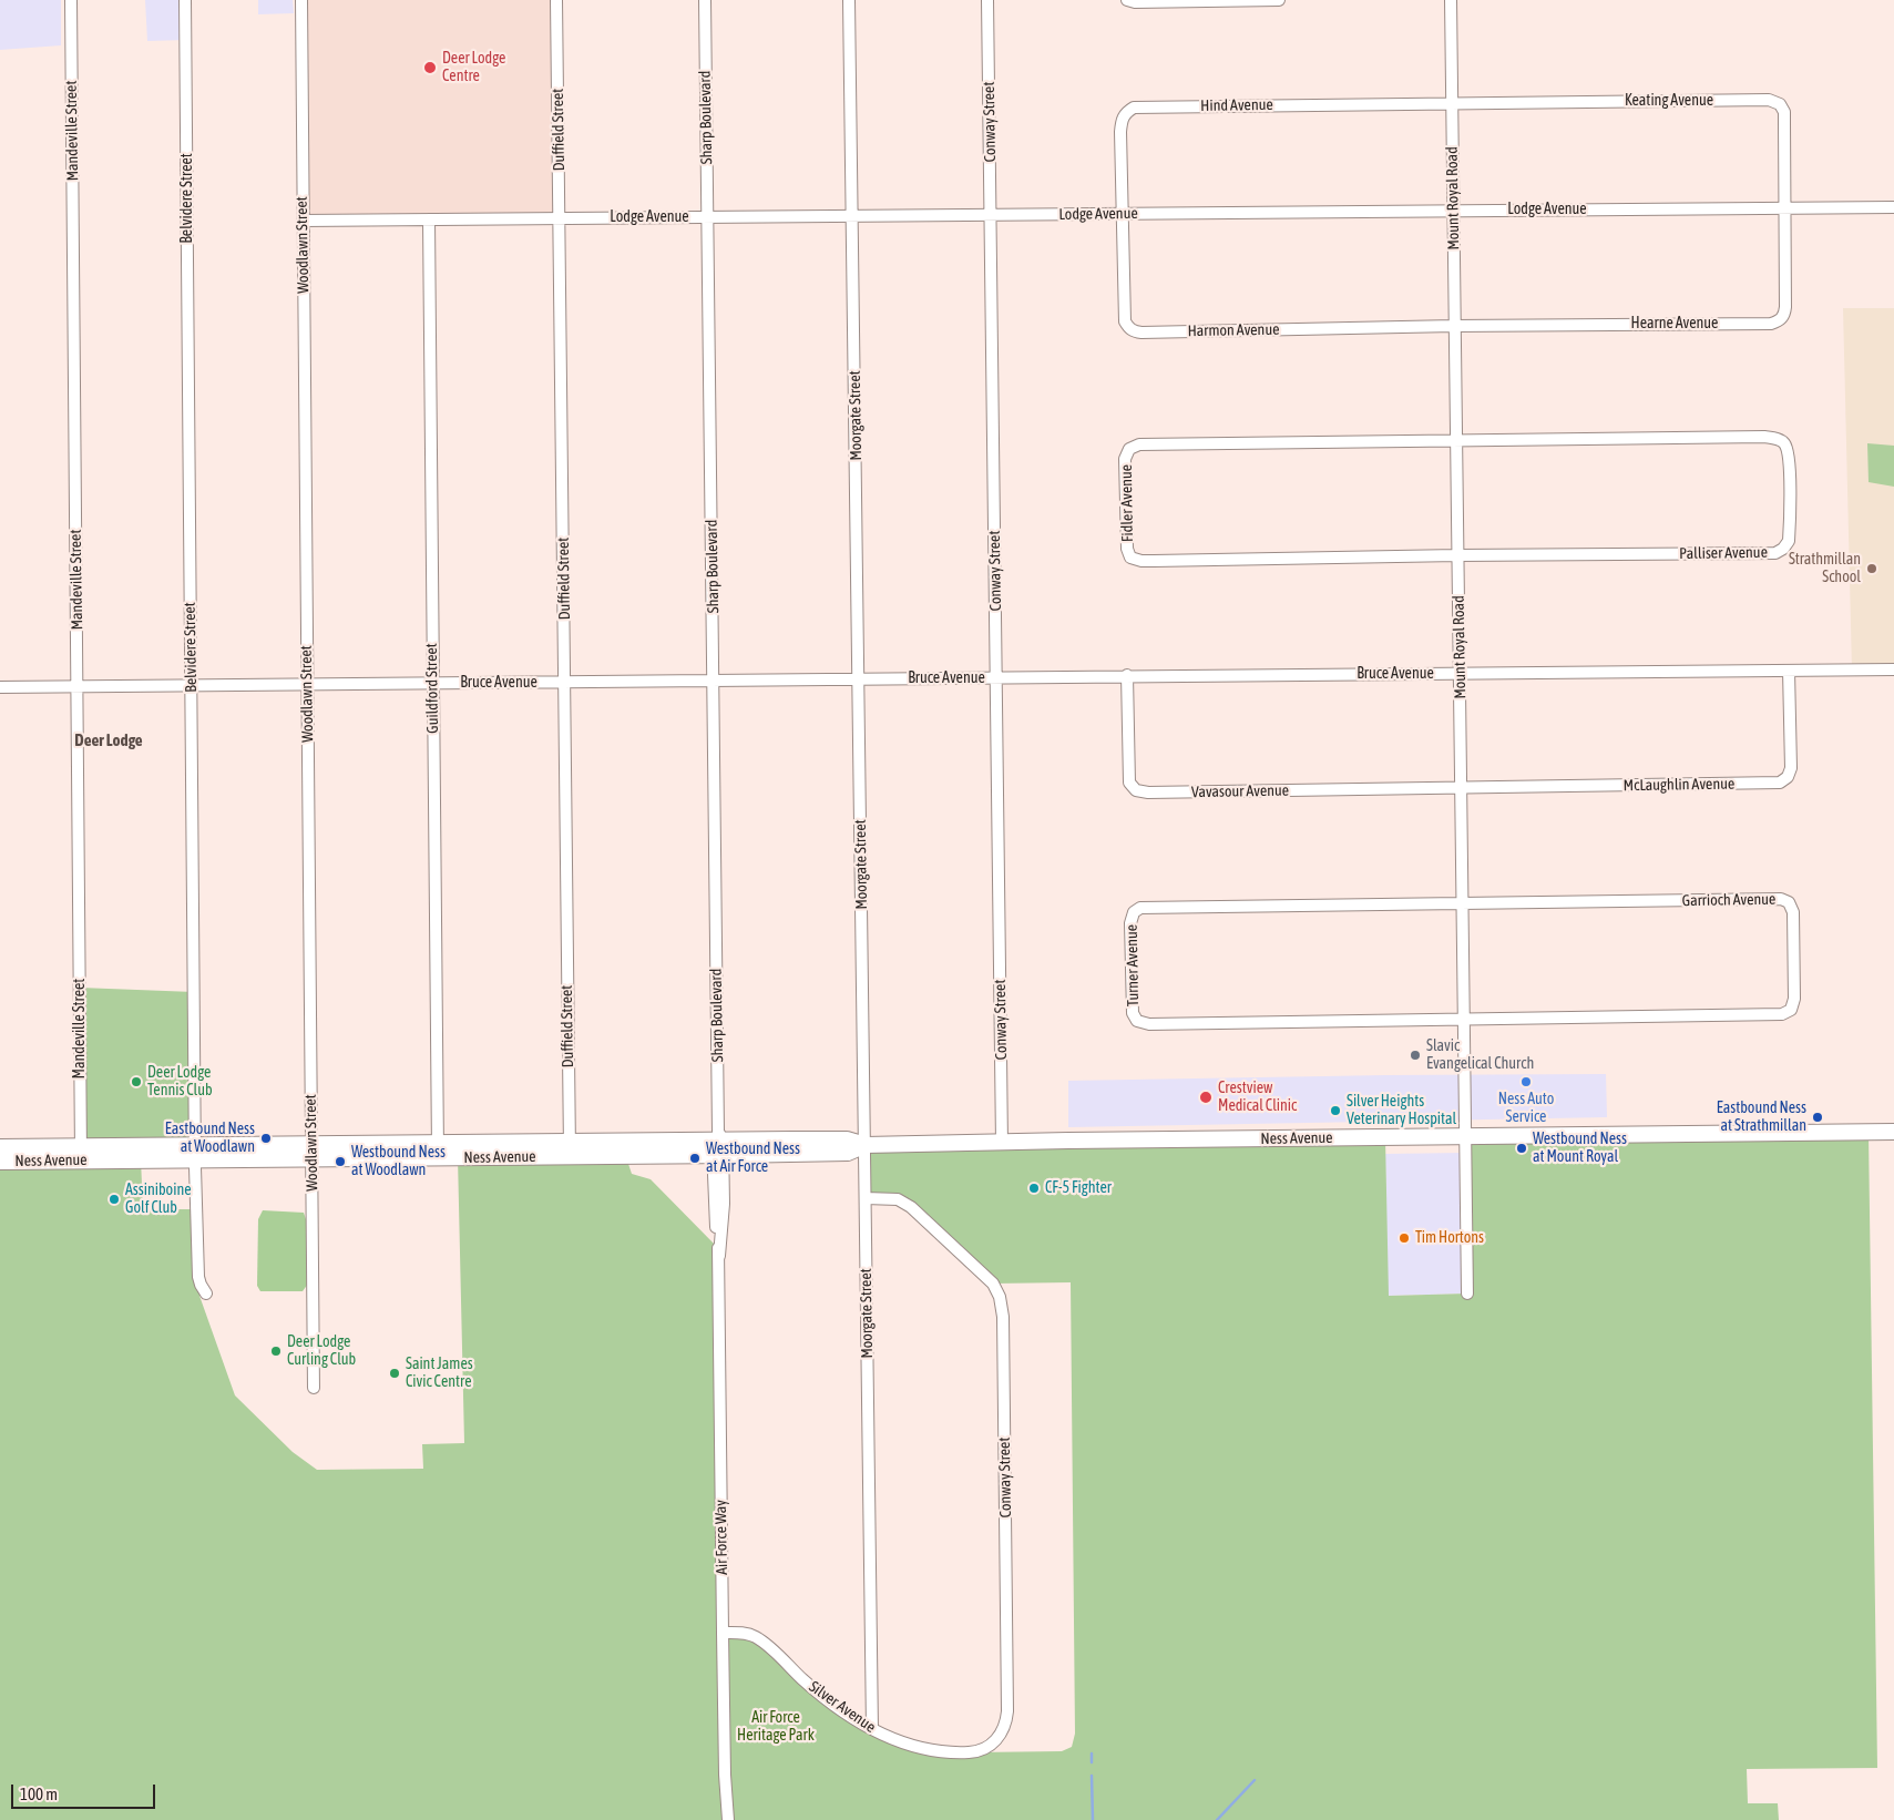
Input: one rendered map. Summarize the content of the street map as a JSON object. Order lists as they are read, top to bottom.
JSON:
{
  "streets": {
    "main road": ["Ness Avenue"],
    "street": [
      "Keating Avenue",
      "Hind Avenue",
      "Sharp Boulevard",
      "Conway Street",
      "Duffield Street",
      "Mandeville Street",
      "Belvidere Street",
      "Mount Royal Road",
      "Lodge Avenue",
      "Woodlawn Street",
      "Hearne Avenue",
      "Harmon Avenue",
      "Moorgate Street",
      "Fidler Avenue",
      "Palliser Avenue",
      "Bruce Avenue",
      "Guildford Street",
      "McLaughlin Avenue",
      "Vavasour Avenue",
      "Garrioch Avenue",
      "Turner Avenue",
      "Air Force Way",
      "Silver Avenue"
    ]
  },
  "crossings": [
    ["Keating Avenue", "Hind Avenue"],
    ["Keating Avenue", "Mount Royal Road"],
    ["Keating Avenue", "Lodge Avenue"],
    ["Keating Avenue", "Hearne Avenue"],
    ["Hind Avenue", "Mount Royal Road"],
    ["Hind Avenue", "Lodge Avenue"],
    ["Hind Avenue", "Harmon Avenue"],
    ["Sharp Boulevard", "Lodge Avenue"],
    ["Sharp Boulevard", "Bruce Avenue"],
    ["Sharp Boulevard", "Ness Avenue"],
    ["Sharp Boulevard", "Air Force Way"],
    ["Conway Street", "Lodge Avenue"],
    ["Conway Street", "Moorgate Street"],
    ["Conway Street", "Bruce Avenue"],
    ["Conway Street", "Ness Avenue"],
    ["Conway Street", "Silver Avenue"],
    ["Duffield Street", "Lodge Avenue"],
    ["Duffield Street", "Bruce Avenue"],
    ["Duffield Street", "Ness Avenue"],
    ["Mandeville Street", "Bruce Avenue"],
    ["Mandeville Street", "Ness Avenue"],
    ["Belvidere Street", "Bruce Avenue"],
    ["Belvidere Street", "Ness Avenue"],
    ["Mount Royal Road", "Lodge Avenue"],
    ["Mount Royal Road", "Hearne Avenue"],
    ["Mount Royal Road", "Harmon Avenue"],
    ["Mount Royal Road", "Fidler Avenue"],
    ["Mount Royal Road", "Palliser Avenue"],
    ["Mount Royal Road", "Bruce Avenue"],
    ["Mount Royal Road", "McLaughlin Avenue"],
    ["Mount Royal Road", "Vavasour Avenue"],
    ["Mount Royal Road", "Garrioch Avenue"],
    ["Mount Royal Road", "Turner Avenue"],
    ["Mount Royal Road", "Ness Avenue"],
    ["Lodge Avenue", "Woodlawn Street"],
    ["Lodge Avenue", "Hearne Avenue"],
    ["Lodge Avenue", "Harmon Avenue"],
    ["Lodge Avenue", "Moorgate Street"],
    ["Lodge Avenue", "Guildford Street"],
    ["Woodlawn Street", "Bruce Avenue"],
    ["Woodlawn Street", "Ness Avenue"],
    ["Hearne Avenue", "Harmon Avenue"],
    ["Moorgate Street", "Bruce Avenue"],
    ["Moorgate Street", "Ness Avenue"],
    ["Moorgate Street", "Silver Avenue"],
    ["Fidler Avenue", "Palliser Avenue"],
    ["Bruce Avenue", "Guildford Street"],
    ["Bruce Avenue", "McLaughlin Avenue"],
    ["Bruce Avenue", "Vavasour Avenue"],
    ["Guildford Street", "Ness Avenue"],
    ["McLaughlin Avenue", "Vavasour Avenue"],
    ["Garrioch Avenue", "Turner Avenue"],
    ["Ness Avenue", "Air Force Way"],
    ["Air Force Way", "Silver Avenue"]
  ],
  "districts": ["Deer Lodge"],
  "parks": ["Air Force Heritage Park"],
  "places": [
    "Deer Lodge Centre",
    "Strathmillan School",
    "Slavic Evangelical Church",
    "Deer Lodge Tennis Club",
    "Ness Auto Service",
    "Crestview Medical Clinic",
    "Silver Heights Veterinary Hospital",
    "Eastbound Ness at Strathmillan",
    "Eastbound Ness at Woodlawn",
    "Westbound Ness at Mount Royal",
    "Westbound Ness at Air Force",
    "Westbound Ness at Woodlawn",
    "CF-5 Fighter",
    "Assiniboine Golf Club",
    "Tim Hortons",
    "Deer Lodge Curling Club",
    "Saint James Civic Centre"
  ],
  "scale_bar": "100 m"
}
